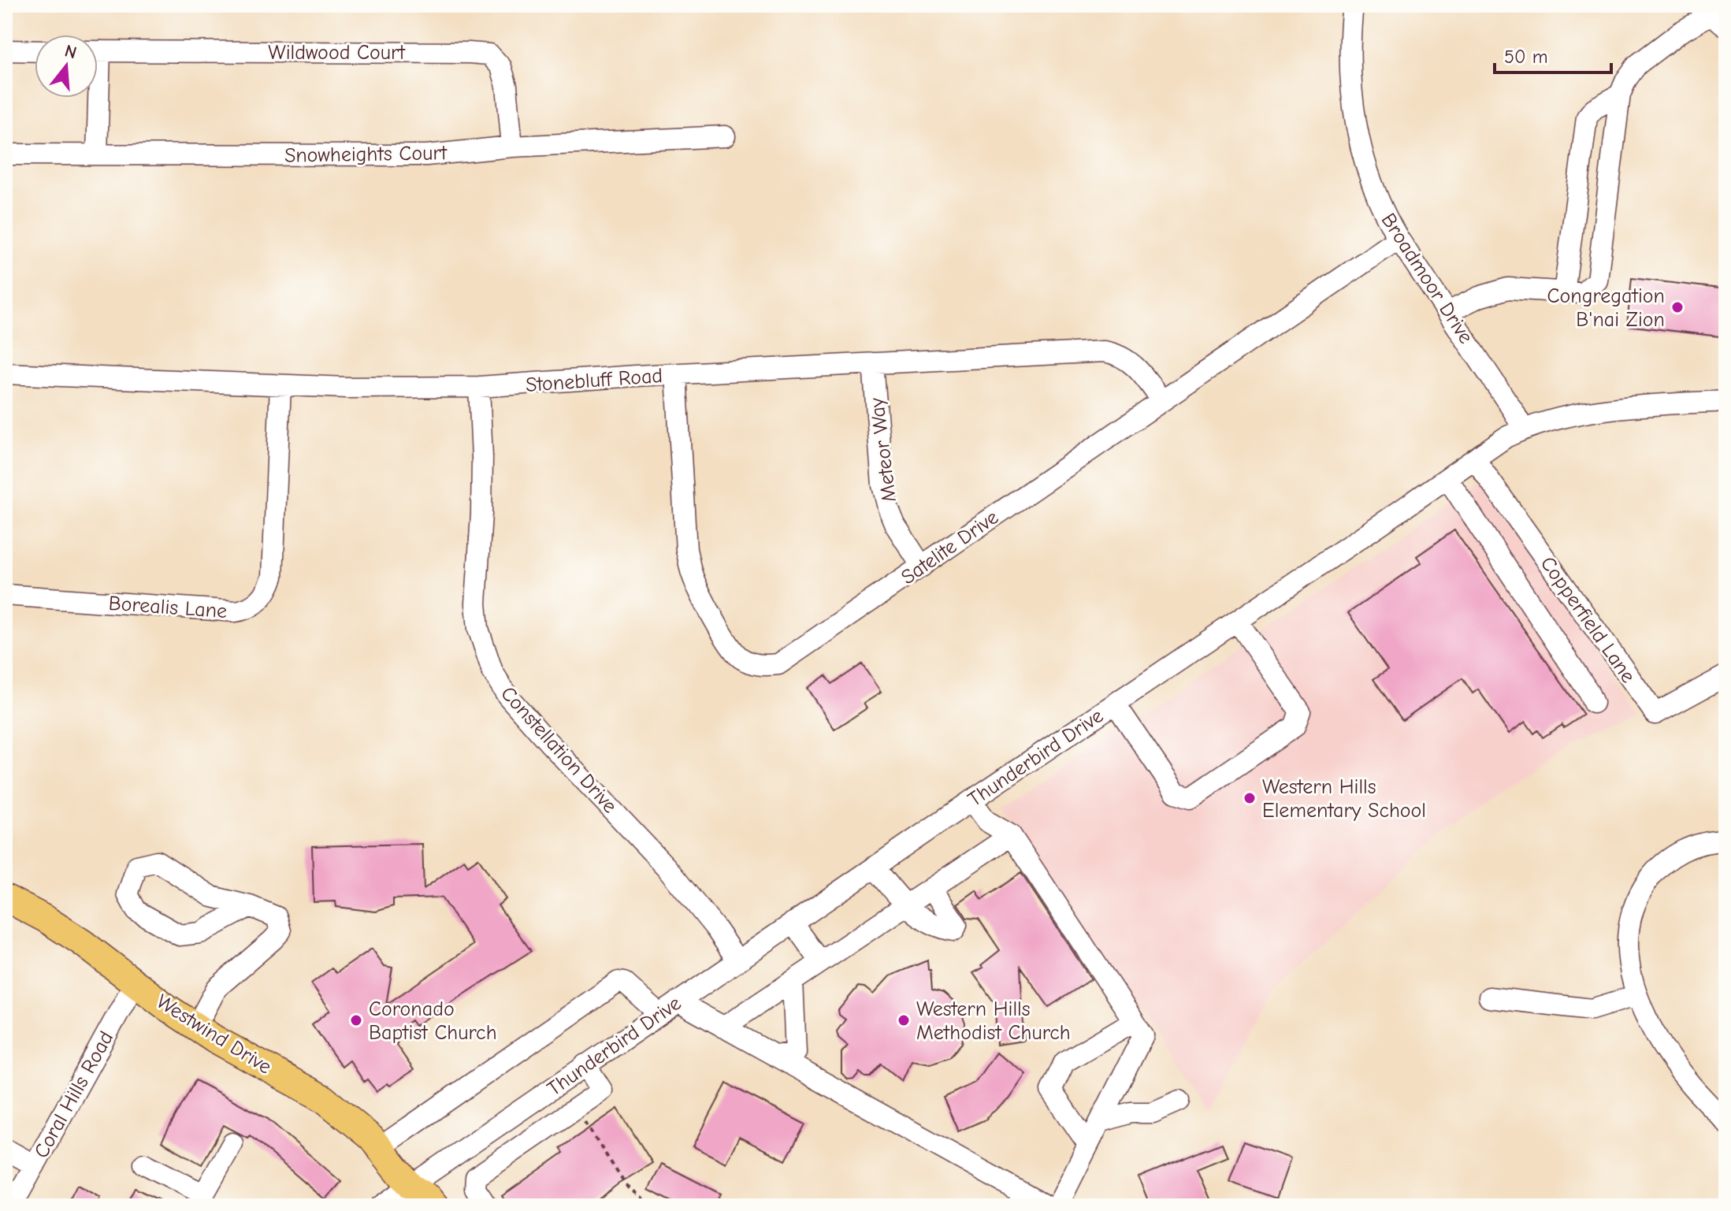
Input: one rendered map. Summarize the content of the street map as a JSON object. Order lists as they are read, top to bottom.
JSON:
{
  "streets": {
    "main road": ["Westwind Drive"],
    "street": [
      "Wildwood Court",
      "Snowheights Court",
      "Broadmoor Drive",
      "Stonebluff Road",
      "Meteor Way",
      "Satelite Drive",
      "Borealis Lane",
      "Copperfield Lane",
      "Constellation Drive",
      "Thunderbird Drive",
      "Coral Hills Road"
    ]
  },
  "crossings": [
    ["Wildwood Court", "Snowheights Court"],
    ["Broadmoor Drive", "Satelite Drive"],
    ["Broadmoor Drive", "Thunderbird Drive"],
    ["Stonebluff Road", "Meteor Way"],
    ["Stonebluff Road", "Satelite Drive"],
    ["Stonebluff Road", "Borealis Lane"],
    ["Stonebluff Road", "Constellation Drive"],
    ["Meteor Way", "Satelite Drive"],
    ["Copperfield Lane", "Thunderbird Drive"],
    ["Constellation Drive", "Thunderbird Drive"],
    ["Thunderbird Drive", "Westwind Drive"],
    ["Westwind Drive", "Coral Hills Road"]
  ],
  "places": [
    "Congregation B'nai Zion",
    "Western Hills Elementary School",
    "Coronado Baptist Church",
    "Western Hills Methodist Church"
  ],
  "scale_bar": "50 m",
  "north": "top"
}
